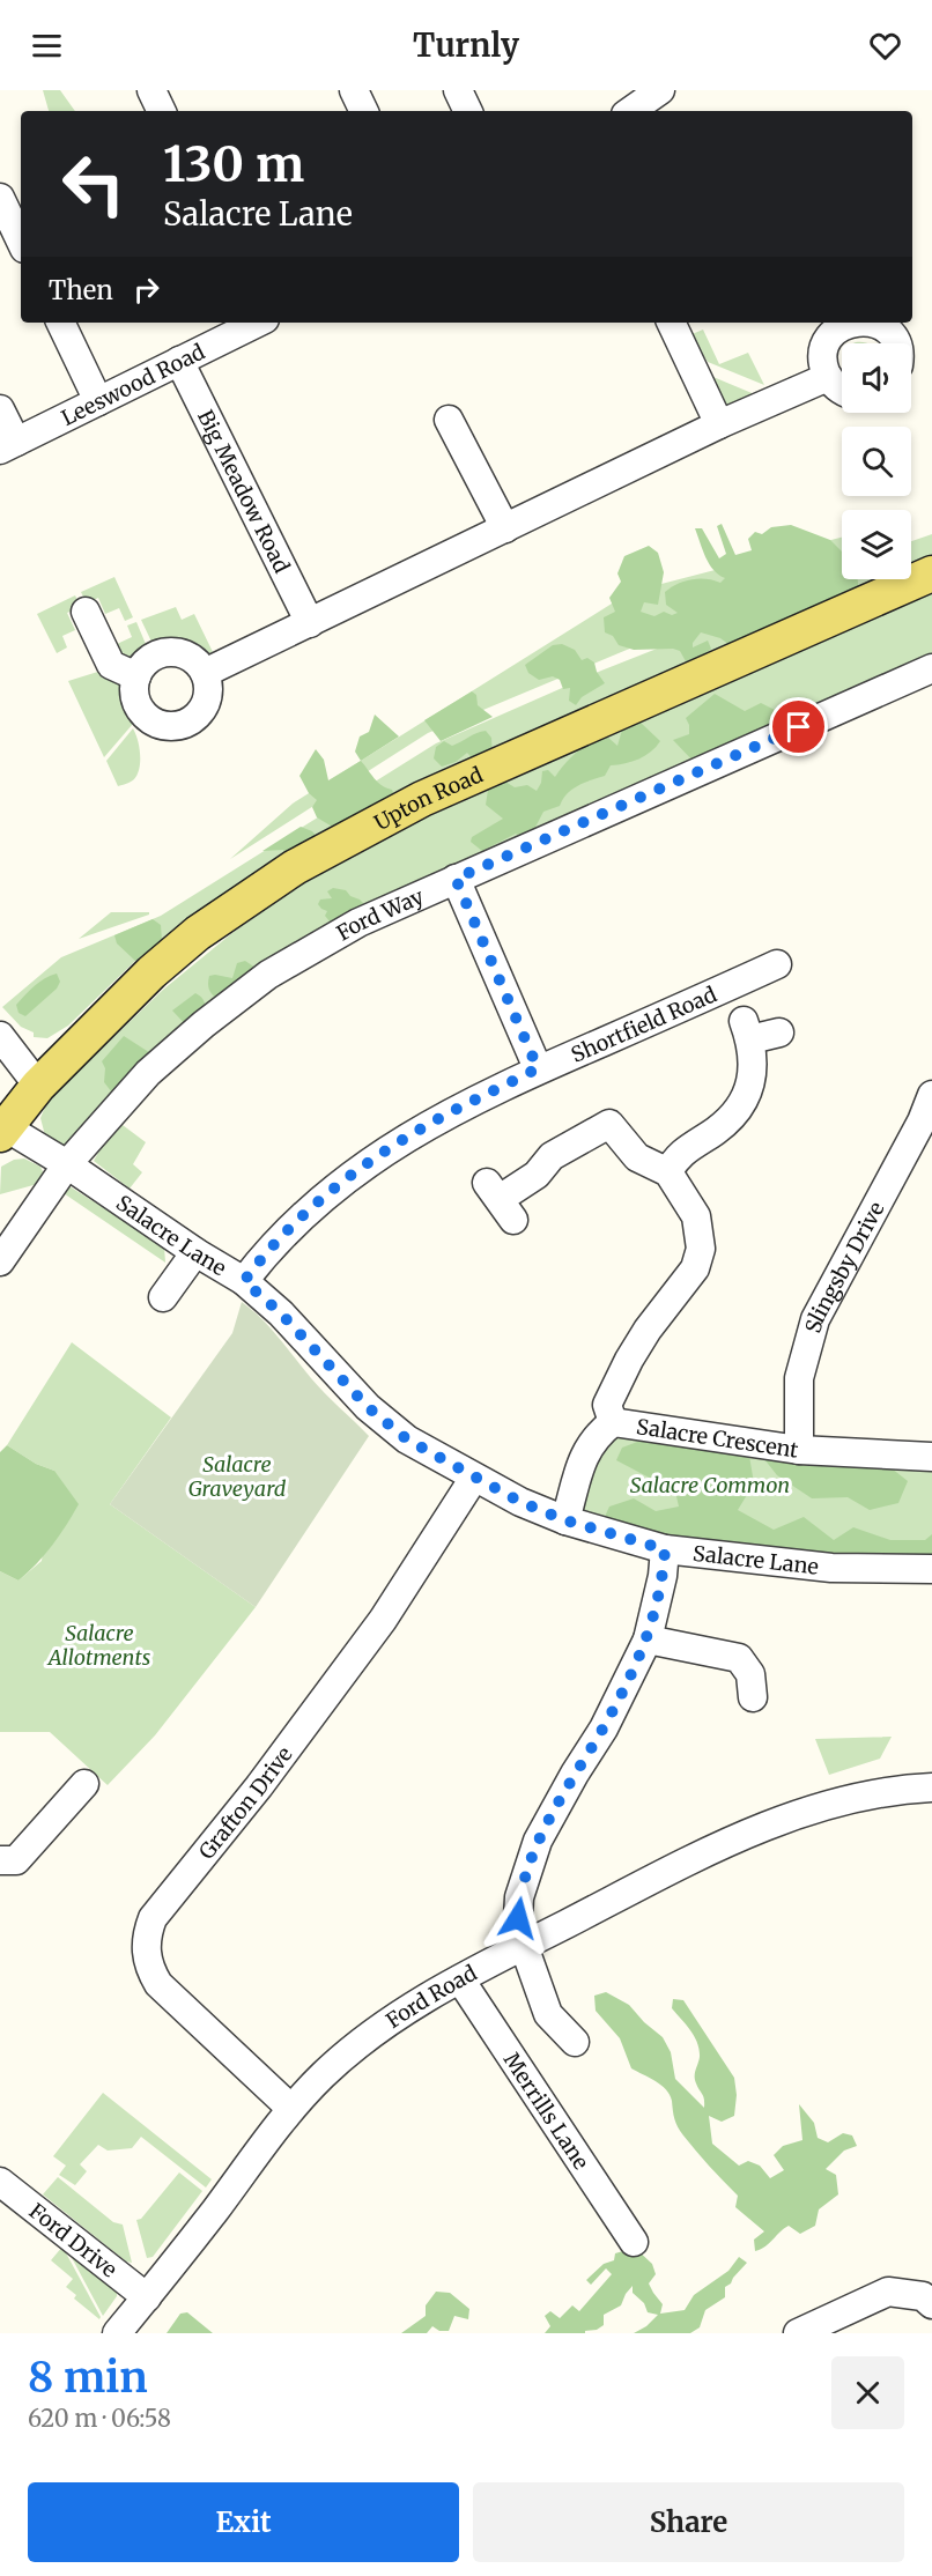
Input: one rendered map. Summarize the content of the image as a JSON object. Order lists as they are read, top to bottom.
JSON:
{
  "streets": {
    "main road": ["Upton Road"],
    "street": [
      "Leeswood Road",
      "Big Meadow Road",
      "Ford Way",
      "Shortfield Road",
      "Salacre Lane",
      "Slingsby Drive",
      "Salacre Crescent",
      "Grafton Drive",
      "Ford Road",
      "Merrills Lane",
      "Ford Drive"
    ]
  },
  "crossings": [
    ["Leeswood Road", "Big Meadow Road"],
    ["Upton Road", "Salacre Lane"],
    ["Ford Way", "Salacre Lane"],
    ["Shortfield Road", "Salacre Lane"],
    ["Salacre Lane", "Salacre Crescent"],
    ["Salacre Lane", "Grafton Drive"],
    ["Slingsby Drive", "Salacre Crescent"],
    ["Grafton Drive", "Ford Road"],
    ["Ford Road", "Merrills Lane"],
    ["Ford Road", "Ford Drive"]
  ],
  "parks": ["Salacre Graveyard", "Salacre Common", "Salacre Allotments"],
  "page": {
    "header": "Turnly",
    "turn": ["130 m", "Salacre Lane"],
    "then": "Then",
    "heading": ["8 min", "620 m · 06:58"],
    "buttons": ["Exit", "Share"]
  }
}
